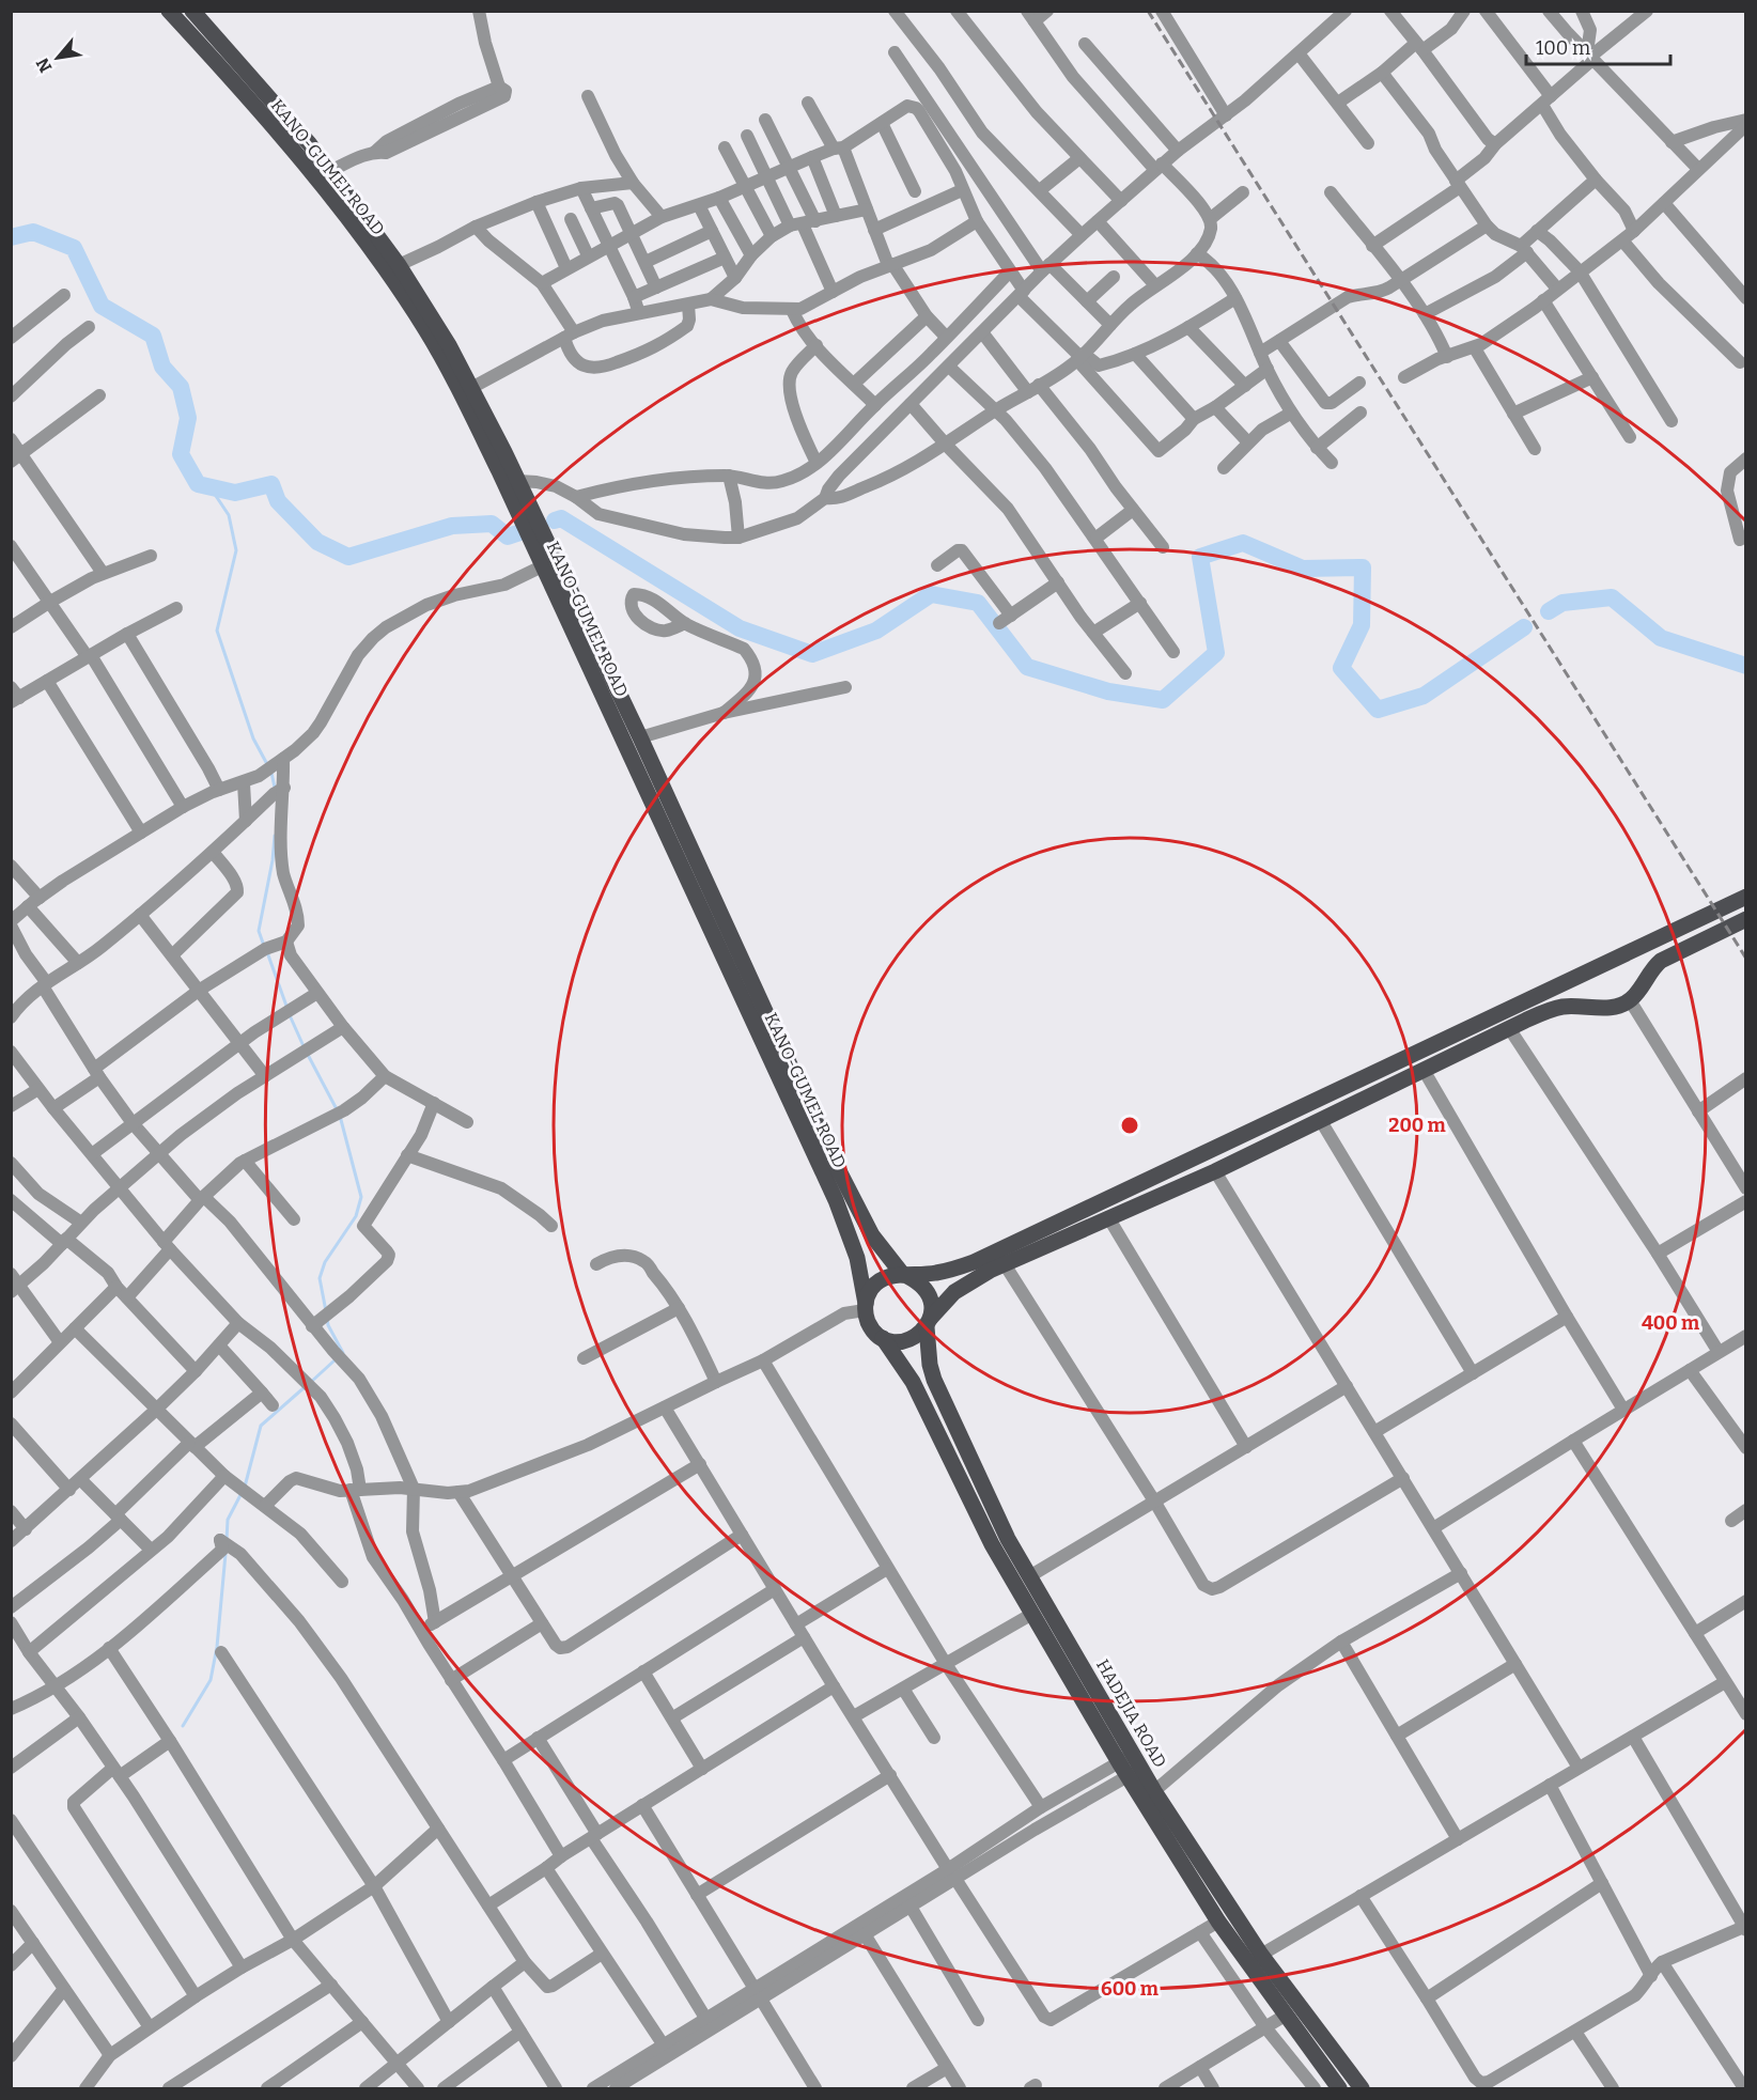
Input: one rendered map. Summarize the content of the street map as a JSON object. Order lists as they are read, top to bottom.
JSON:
{
  "streets": {
    "main road": ["KANO-GUMEL ROAD", "HADEJIA ROAD"]
  },
  "crossings": [
    ["KANO-GUMEL ROAD", "HADEJIA ROAD"]
  ],
  "scale_bar": "100 m",
  "north": "bottom left",
  "rings": ["200 m", "400 m", "600 m"]
}
